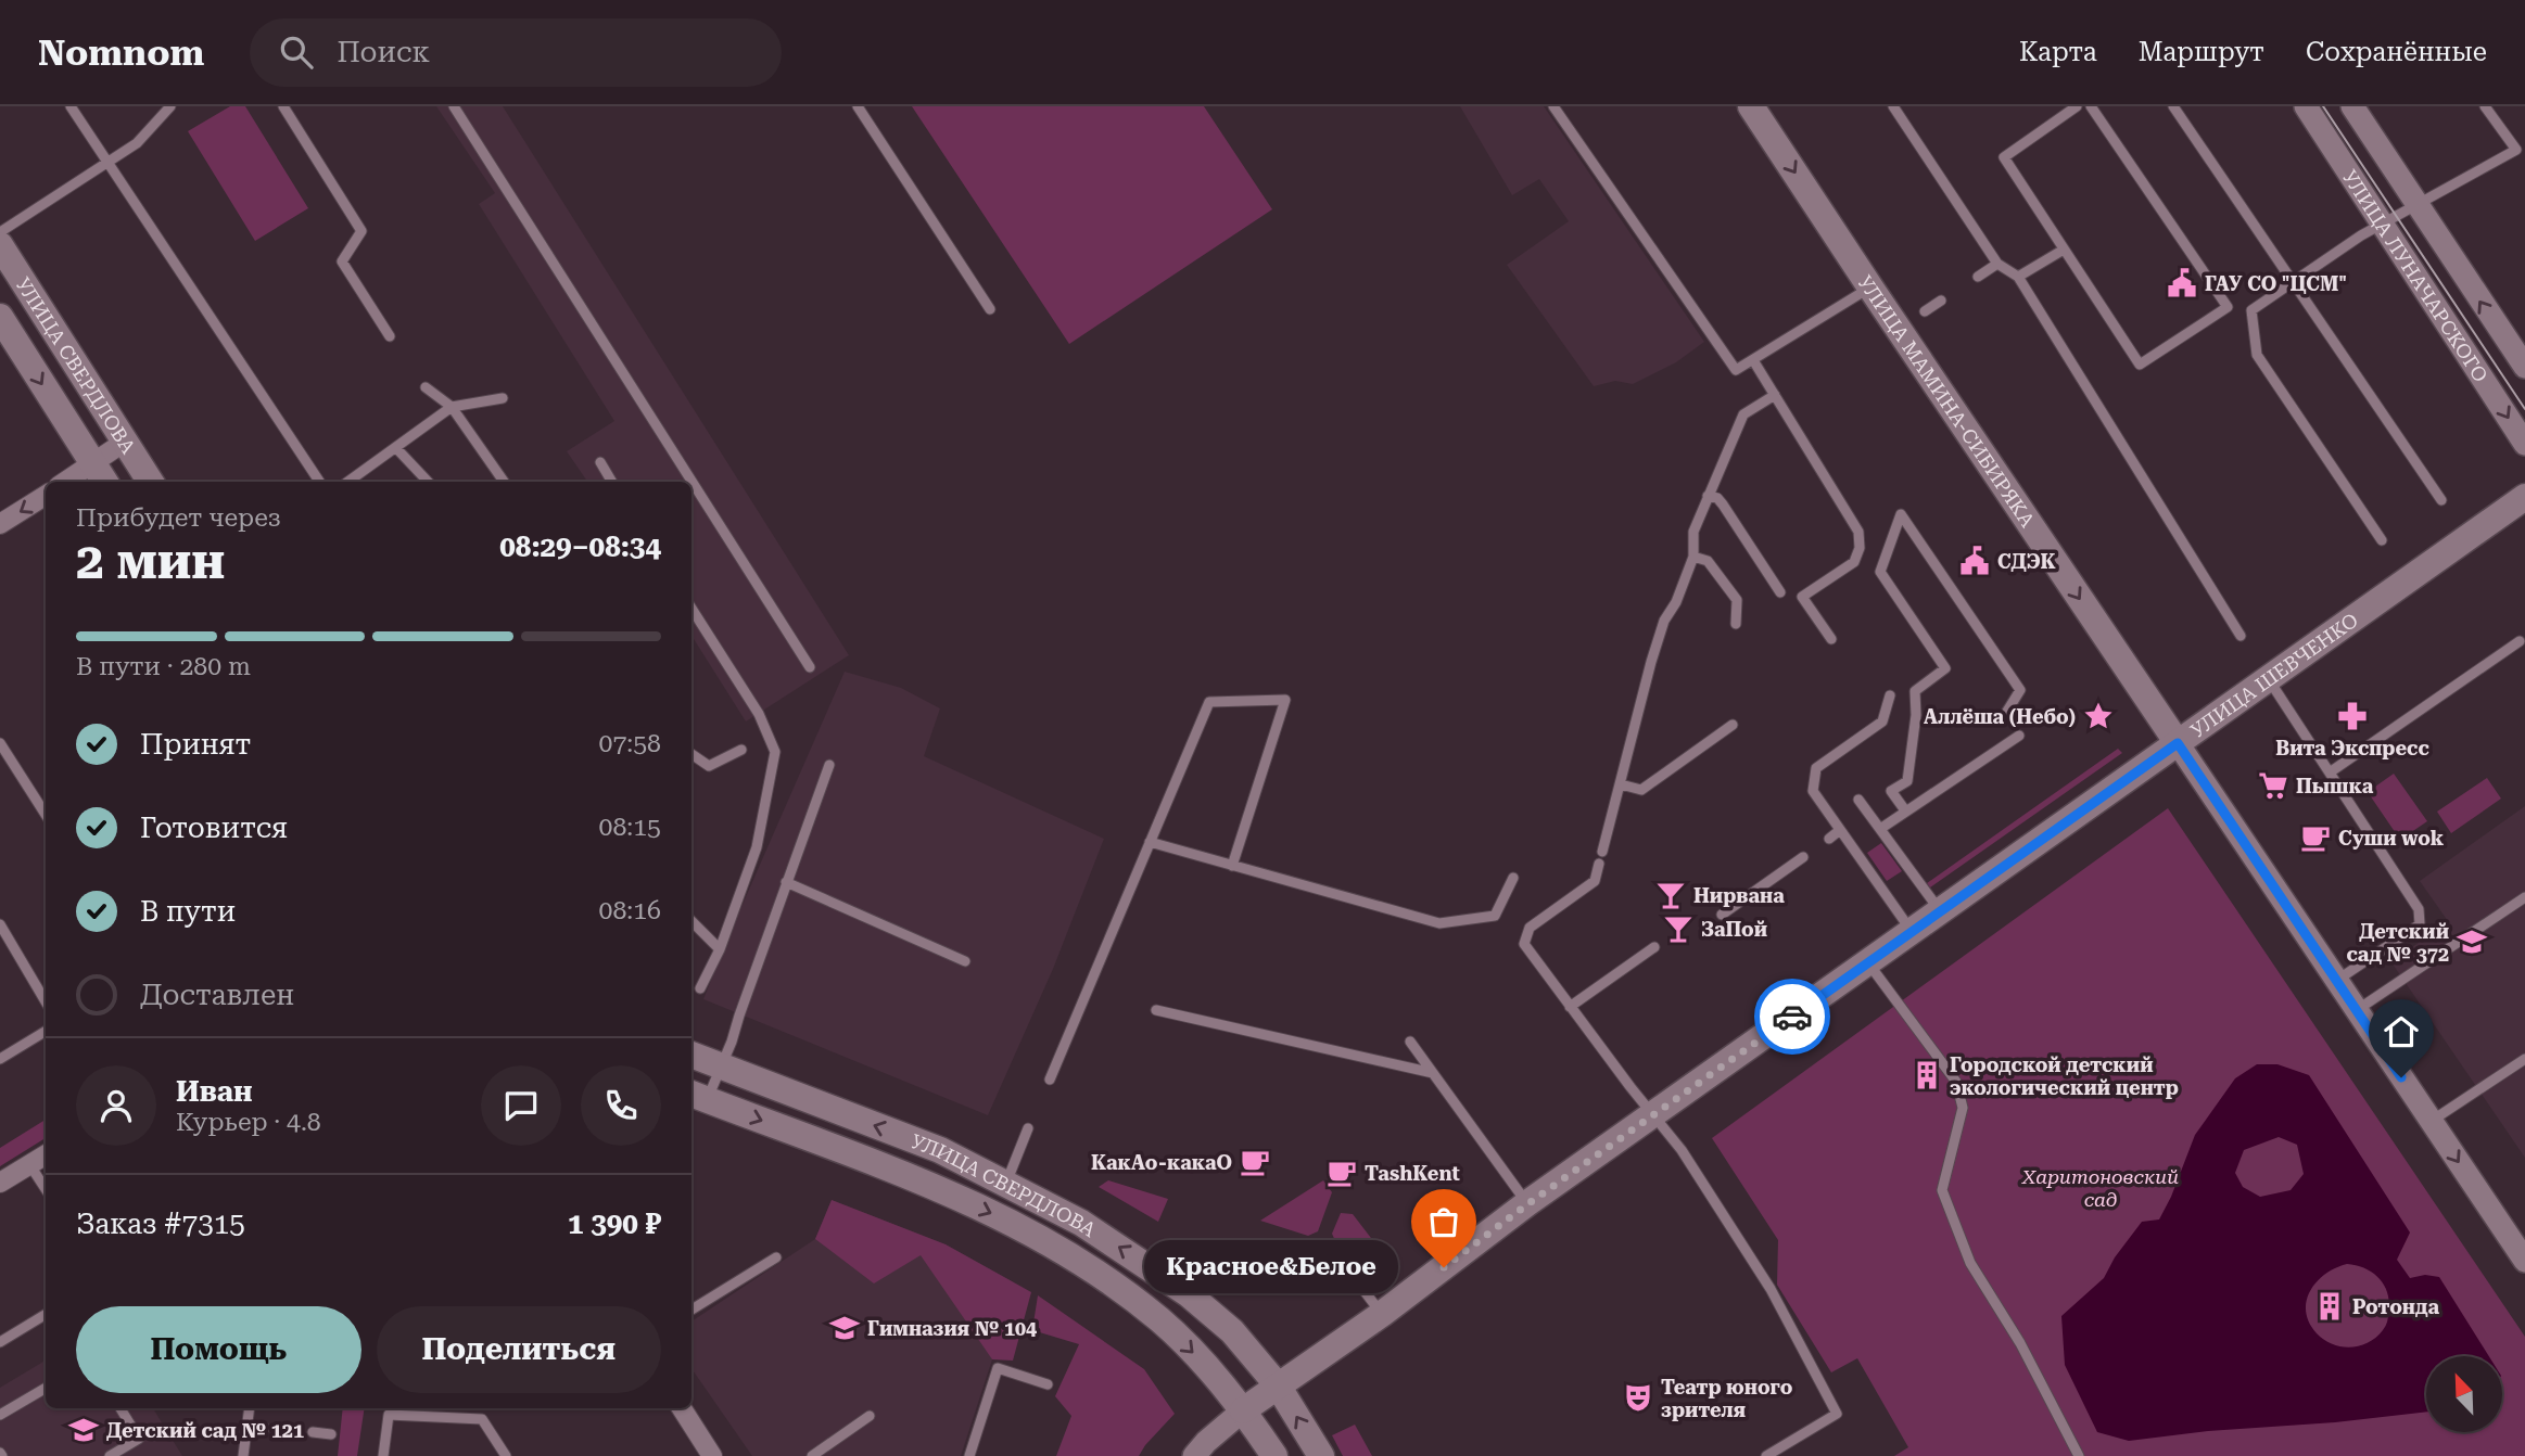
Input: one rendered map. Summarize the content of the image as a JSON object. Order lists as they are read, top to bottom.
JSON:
{
  "streets": {
    "main road": ["УЛИЦА СВЕРДЛОВА", "УЛИЦА МАМИНА-СИБИРЯКА", "УЛИЦА ШЕВЧЕНКО"],
    "street": ["УЛИЦА ЛУНАЧАРСКОГО"]
  },
  "crossings": [
    ["УЛИЦА СВЕРДЛОВА", "УЛИЦА ШЕВЧЕНКО"],
    ["УЛИЦА МАМИНА-СИБИРЯКА", "УЛИЦА ШЕВЧЕНКО"]
  ],
  "one_way": ["УЛИЦА МАМИНА-СИБИРЯКА"],
  "parks": ["Харитоновский сад"],
  "places": {
    "public building": ["ГАУ СО \"ЦСМ\"", "СДЭК"],
    "place": ["Аллёша (Небо)"],
    "pharmacy": ["Вита Экспресс"],
    "supermarket": ["Пышка"],
    "cafe": ["Суши wok", "КакАо-какаО", "TashKent"],
    "bar": ["Нирвана", "ЗаПой"],
    "school or university": ["Детский сад № 372", "Гимназия № 104", "Детский сад № 121"],
    "building": ["Городской детский экологический центр", "Ротонда"],
    "other": ["Красное&Белое"],
    "theatre": ["Театр юного зрителя"]
  },
  "north": "top left",
  "page": {
    "header": "Nomnom",
    "search": "Поиск",
    "nav": ["Карта", "Маршрут", "Сохранённые"],
    "heading": ["2 мин", "Прибудет через", "08:29–08:34"],
    "panel": [
      "Иван",
      "Курьер · 4.8",
      "Заказ #7315",
      "1 390 ₽"
    ],
    "bar": "В пути · 280 m",
    "list": [
      ["Принят", "07:58"],
      ["Готовится", "08:15"],
      ["В пути", "08:16"],
      "Доставлен"
    ],
    "bubble": "Красное&Белое",
    "buttons": ["Помощь", "Поделиться"]
  }
}
